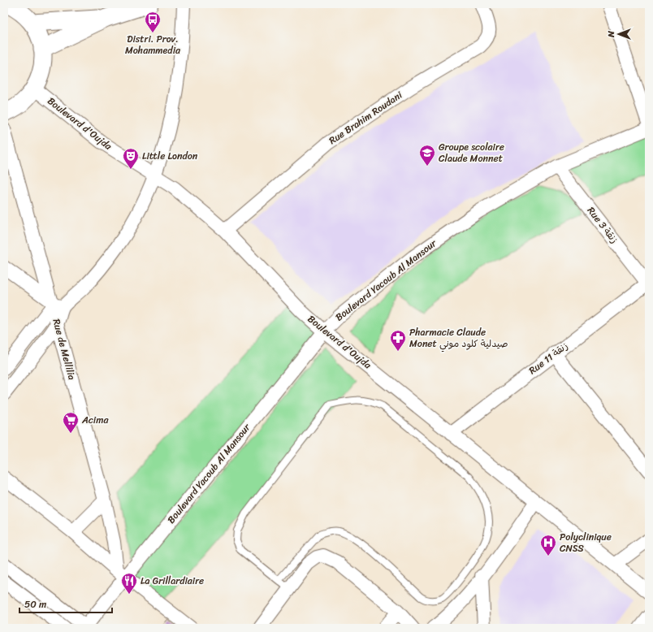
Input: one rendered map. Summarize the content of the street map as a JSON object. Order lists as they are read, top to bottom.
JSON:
{
  "streets": {
    "street": [
      "Rue Brahim Roudani",
      "Boulevard d'Oujda",
      "Rue 3 زنقة",
      "Boulevard Yacoub Al Mansour",
      "Rue de Mellilia",
      "Rue 11 زنقة"
    ]
  },
  "crossings": [
    ["Rue Brahim Roudani", "Boulevard d'Oujda"],
    ["Boulevard d'Oujda", "Boulevard Yacoub Al Mansour"],
    ["Boulevard d'Oujda", "Rue 11 زنقة"],
    ["Rue 3 زنقة", "Boulevard Yacoub Al Mansour"],
    ["Rue 3 زنقة", "Rue 11 زنقة"],
    ["Boulevard Yacoub Al Mansour", "Rue de Mellilia"]
  ],
  "places": {
    "bus stop": ["Distri. Prov. Mohammedia"],
    "school or university": ["Groupe scolaire Claude Monnet"],
    "theatre": ["Little London"],
    "pharmacy": ["Pharmacie Claude Monet صيدلية كلود موني"],
    "supermarket": ["Acima"],
    "hospital": ["Polyclinique CNSS"],
    "restaurant": ["La Grillardiaire"]
  },
  "scale_bar": "50 m",
  "north": "left"
}
